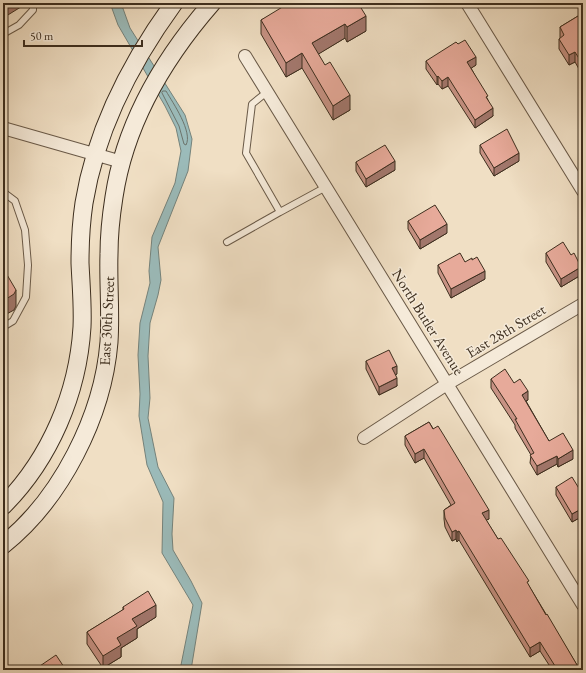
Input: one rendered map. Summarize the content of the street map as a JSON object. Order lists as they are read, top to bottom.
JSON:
{
  "streets": {
    "main road": ["East 30th Street"],
    "street": ["North Butler Avenue", "East 28th Street"]
  },
  "crossings": [
    ["North Butler Avenue", "East 28th Street"]
  ],
  "scale_bar": "50 m"
}
